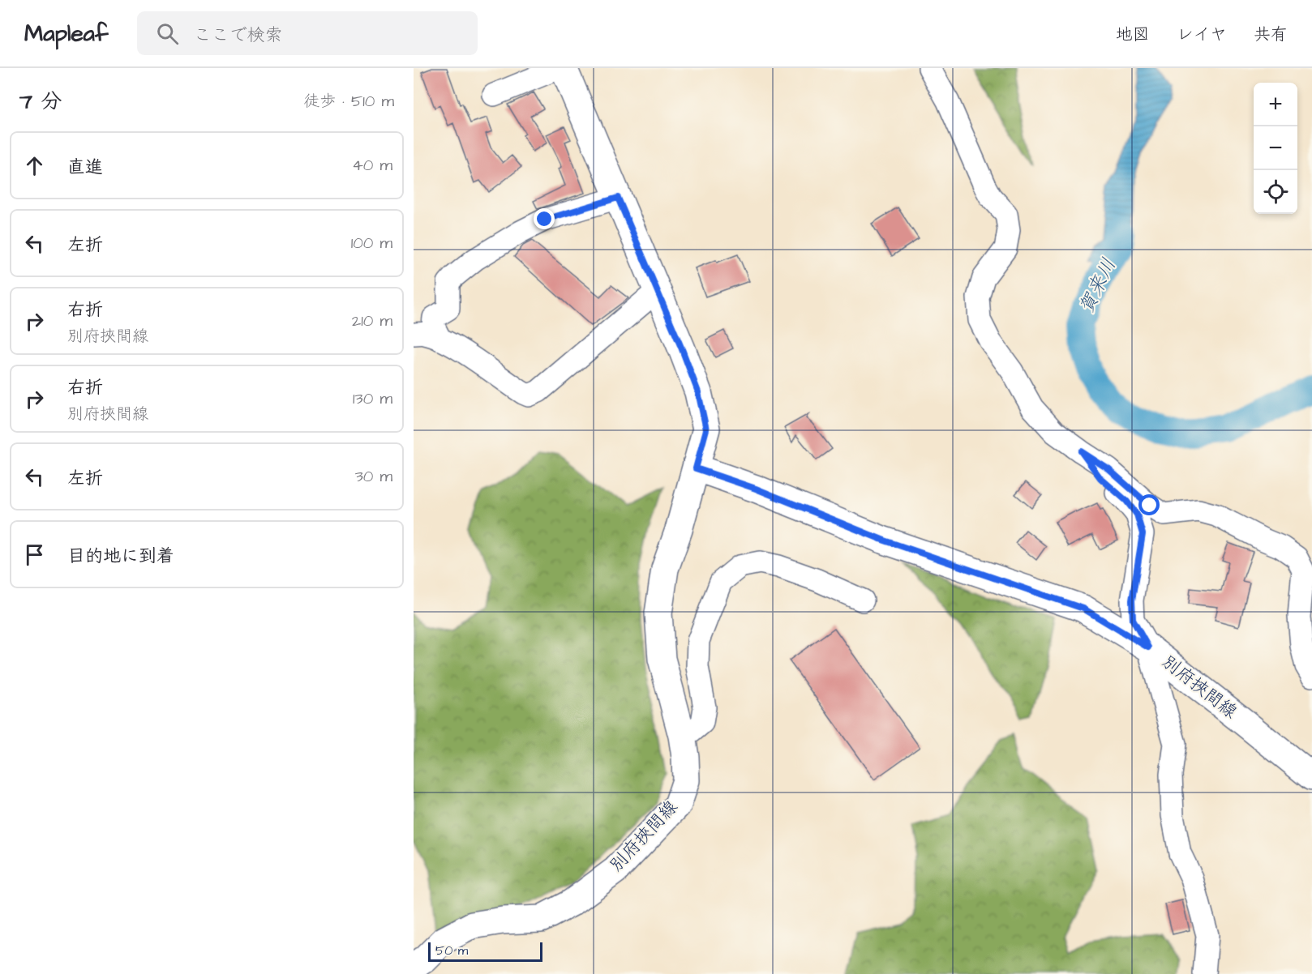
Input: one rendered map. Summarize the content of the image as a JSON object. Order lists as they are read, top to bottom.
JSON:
{
  "streets": {
    "main road": ["別府挾間線"]
  },
  "water": ["賀来川"],
  "scale_bar": "50 m",
  "page": {
    "header": "Mapleaf",
    "search": "ここで検索",
    "nav": ["地図", "レイヤ", "共有"],
    "heading": ["7 分", "徒歩 · 510 m"],
    "map_buttons": ["+", "−"],
    "list": [
      ["直進", "40 m"],
      ["左折", "100 m"],
      ["右折", "別府挾間線", "210 m"],
      ["右折", "別府挾間線", "130 m"],
      ["左折", "30 m"],
      "目的地に到着"
    ],
    "scale": "50 m"
  }
}
